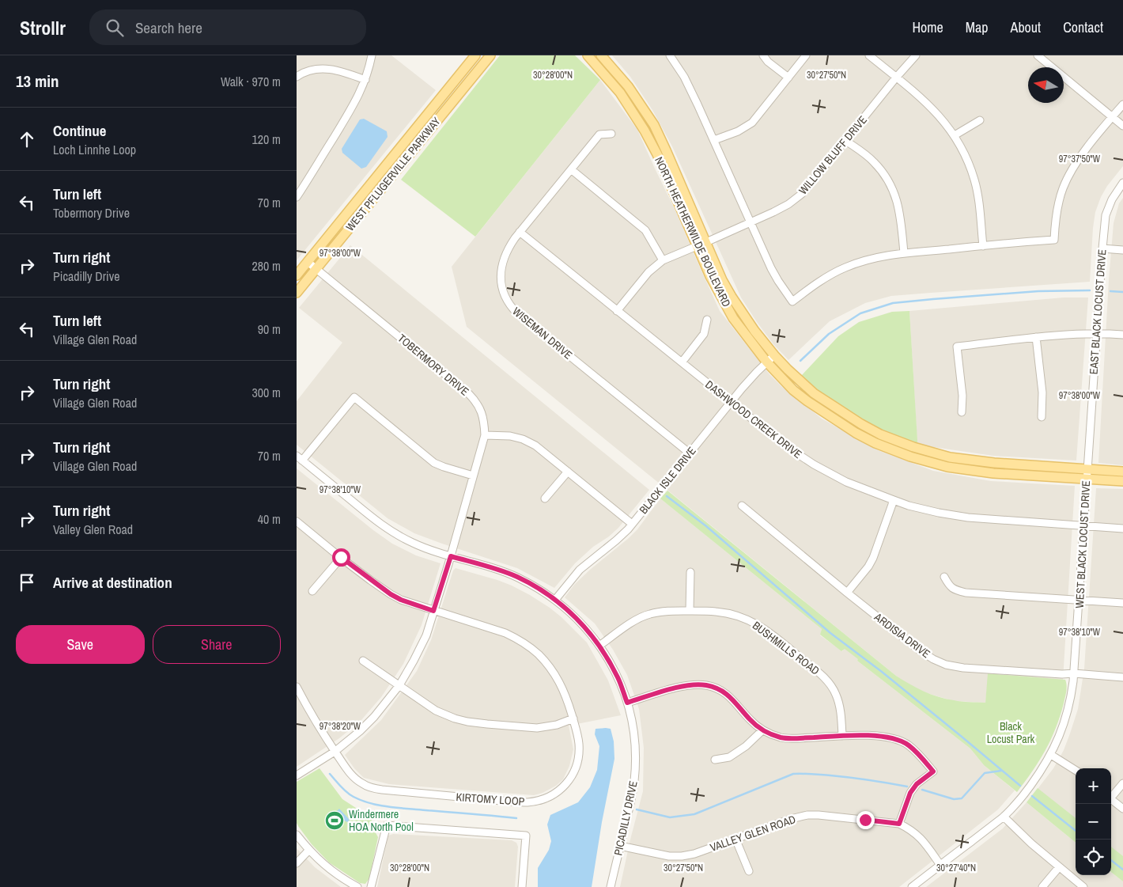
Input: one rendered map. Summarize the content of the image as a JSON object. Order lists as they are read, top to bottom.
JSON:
{
  "streets": {
    "main road": ["WEST PFLUGERVILLE PARKWAY", "NORTH HEATHERWILDE BOULEVARD"],
    "street": [
      "WILLOW BLUFF DRIVE",
      "EAST BLACK LOCUST DRIVE",
      "WISEMAN DRIVE",
      "TOBERMORY DRIVE",
      "DASHWOOD CREEK DRIVE",
      "BLACK ISLE DRIVE",
      "WEST BLACK LOCUST DRIVE",
      "ARDISIA DRIVE",
      "BUSHMILLS ROAD",
      "KIRTOMY LOOP",
      "PICADILLY DRIVE",
      "VALLEY GLEN ROAD"
    ]
  },
  "crossings": [
    ["WILLOW BLUFF DRIVE", "NORTH HEATHERWILDE BOULEVARD"],
    ["WILLOW BLUFF DRIVE", "DASHWOOD CREEK DRIVE"],
    ["WEST PFLUGERVILLE PARKWAY", "TOBERMORY DRIVE"],
    ["NORTH HEATHERWILDE BOULEVARD", "EAST BLACK LOCUST DRIVE"],
    ["NORTH HEATHERWILDE BOULEVARD", "BLACK ISLE DRIVE"],
    ["NORTH HEATHERWILDE BOULEVARD", "WEST BLACK LOCUST DRIVE"],
    ["EAST BLACK LOCUST DRIVE", "WEST BLACK LOCUST DRIVE"],
    ["WISEMAN DRIVE", "DASHWOOD CREEK DRIVE"],
    ["WISEMAN DRIVE", "BLACK ISLE DRIVE"],
    ["TOBERMORY DRIVE", "KIRTOMY LOOP"],
    ["TOBERMORY DRIVE", "PICADILLY DRIVE"],
    ["DASHWOOD CREEK DRIVE", "BLACK ISLE DRIVE"],
    ["DASHWOOD CREEK DRIVE", "WEST BLACK LOCUST DRIVE"],
    ["BLACK ISLE DRIVE", "PICADILLY DRIVE"],
    ["WEST BLACK LOCUST DRIVE", "ARDISIA DRIVE"],
    ["WEST BLACK LOCUST DRIVE", "VALLEY GLEN ROAD"],
    ["BUSHMILLS ROAD", "PICADILLY DRIVE"],
    ["PICADILLY DRIVE", "VALLEY GLEN ROAD"]
  ],
  "parks": ["Black Locust Park"],
  "places": {
    "sports": ["Windermere HOA North Pool"]
  },
  "north": "left",
  "page": {
    "header": "Strollr",
    "search": "Search here",
    "nav": [
      "Home",
      "Map",
      "About",
      "Contact"
    ],
    "heading": ["13 min", "Walk · 970 m"],
    "list": [
      ["Continue", "Loch Linnhe Loop", "120 m"],
      ["Turn left", "Tobermory Drive", "70 m"],
      ["Turn right", "Picadilly Drive", "280 m"],
      ["Turn left", "Village Glen Road", "90 m"],
      ["Turn right", "Village Glen Road", "300 m"],
      ["Turn right", "Village Glen Road", "70 m"],
      ["Turn right", "Valley Glen Road", "40 m"],
      "Arrive at destination"
    ],
    "buttons": ["Save", "Share"],
    "map_buttons": ["+", "−"]
  },
  "coordinates": [
    "30°27'50\"N",
    "30°28'00\"N",
    "97°37'50\"W",
    "97°38'00\"W",
    "97°38'10\"W",
    "97°38'20\"W",
    "30°27'40\"N"
  ]
}
